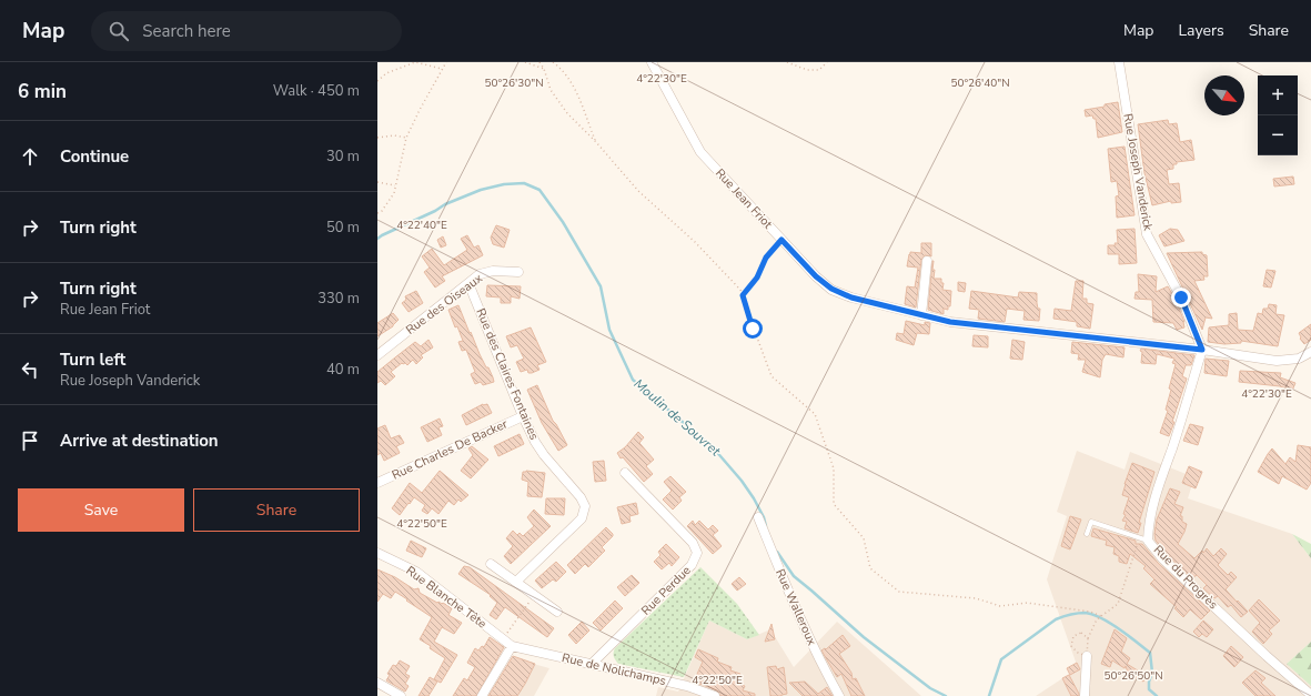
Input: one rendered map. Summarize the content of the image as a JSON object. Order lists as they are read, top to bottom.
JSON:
{
  "streets": {
    "street": [
      "Rue Joseph Vanderick",
      "Rue Jean Friot",
      "Rue des Oiseaux",
      "Rue des Claires Fontaines",
      "Rue Charles De Backer",
      "Rue du Progrès",
      "Rue Perdue",
      "Rue Blanche Tête",
      "Rue Walleroux",
      "Rue de Nolichamps"
    ]
  },
  "crossings": [
    ["Rue Joseph Vanderick", "Rue Jean Friot"],
    ["Rue Joseph Vanderick", "Rue du Progrès"],
    ["Rue Jean Friot", "Rue du Progrès"],
    ["Rue des Oiseaux", "Rue des Claires Fontaines"],
    ["Rue des Claires Fontaines", "Rue Charles De Backer"],
    ["Rue Perdue", "Rue de Nolichamps"],
    ["Rue Blanche Tête", "Rue de Nolichamps"]
  ],
  "water": ["Moulin de Souvret"],
  "north": "bottom right",
  "page": {
    "header": "Map",
    "search": "Search here",
    "nav": ["Map", "Layers", "Share"],
    "heading": ["6 min", "Walk · 450 m"],
    "map_buttons": ["+", "−"],
    "list": [
      ["Continue", "30 m"],
      ["Turn right", "50 m"],
      ["Turn right", "Rue Jean Friot", "330 m"],
      ["Turn left", "Rue Joseph Vanderick", "40 m"],
      "Arrive at destination"
    ],
    "buttons": ["Save", "Share"]
  },
  "coordinates": [
    "4°22'30\"E",
    "50°26'30\"N",
    "50°26'40\"N",
    "4°22'40\"E",
    "4°22'50\"E",
    "50°26'50\"N"
  ]
}
